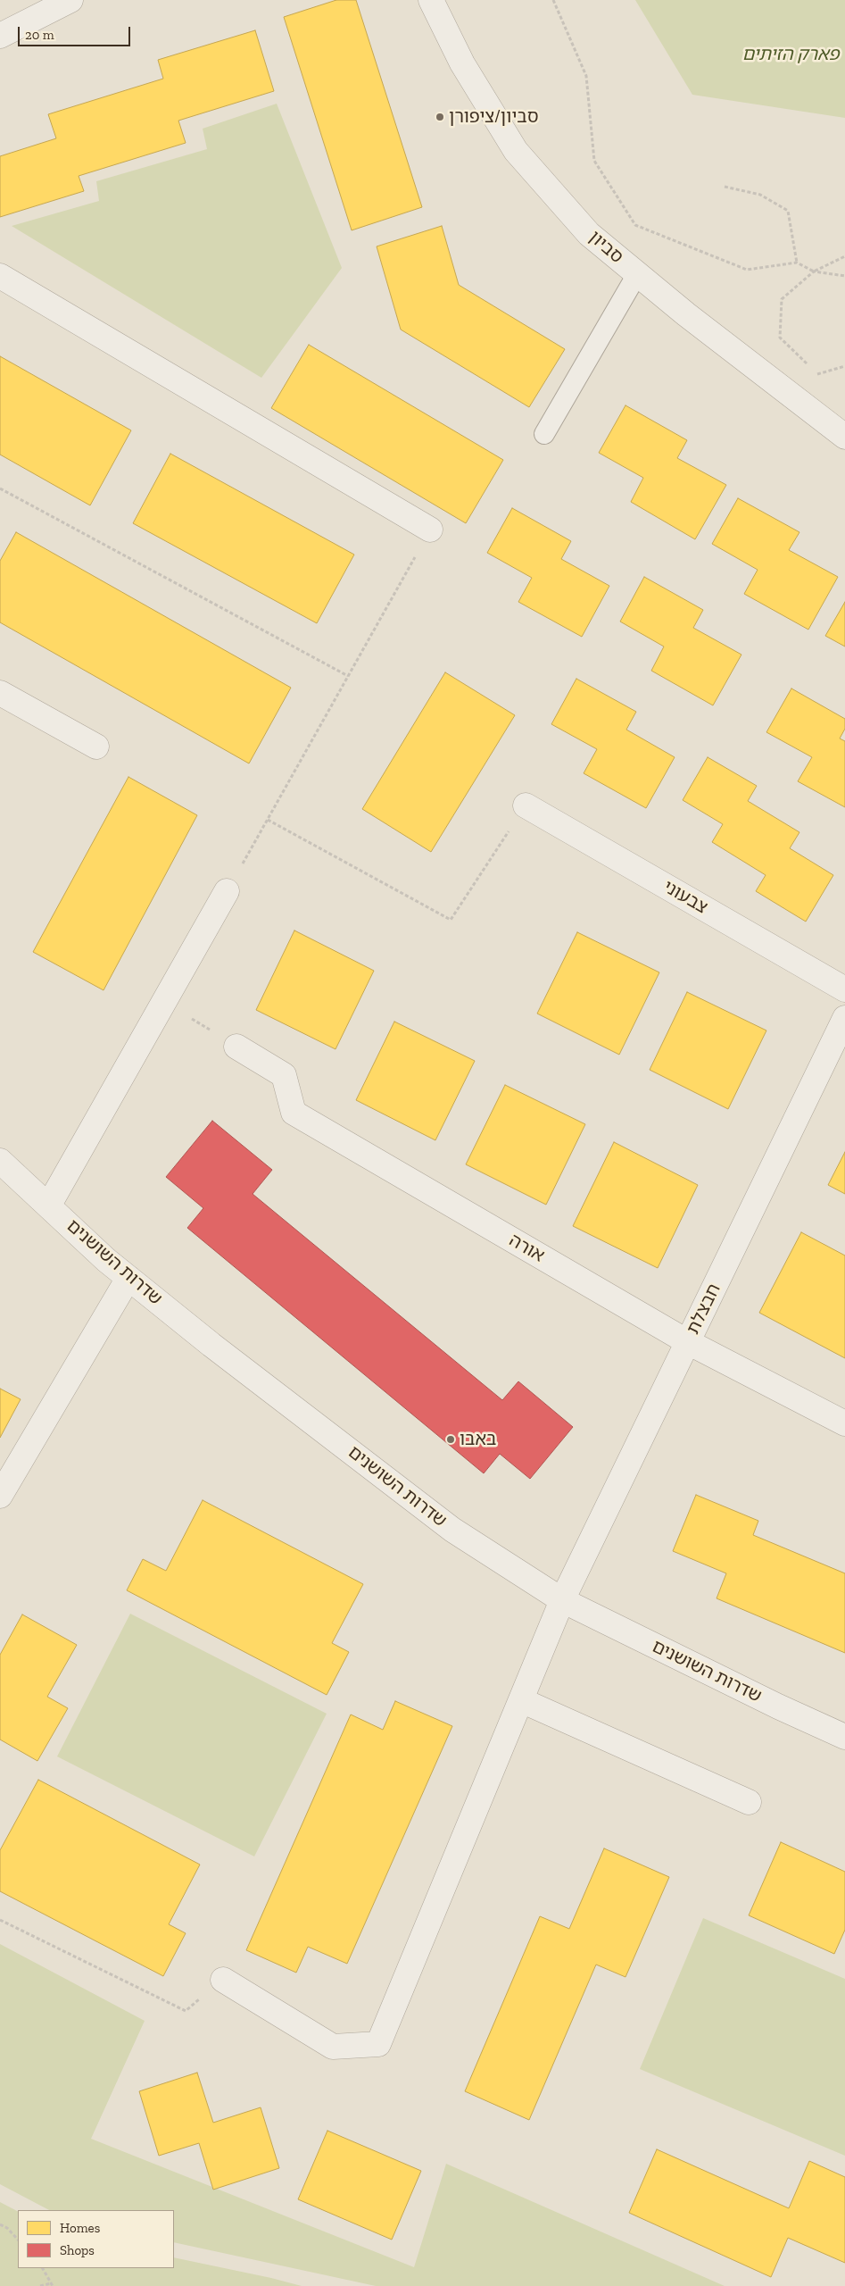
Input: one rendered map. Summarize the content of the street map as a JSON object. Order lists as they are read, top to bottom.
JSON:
{
  "streets": {
    "street": [
      "סביון",
      "צבעוני",
      "אורה",
      "שדרות השושנים",
      "חבצלת"
    ]
  },
  "crossings": [
    ["אורה", "חבצלת"],
    ["שדרות השושנים", "חבצלת"]
  ],
  "parks": ["פארק הזיתים"],
  "places": ["סביון/ציפורן", "באבו"],
  "legend": ["Homes", "Shops"],
  "scale_bar": "20 m"
}
